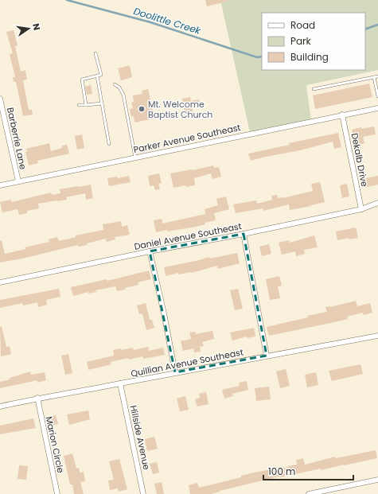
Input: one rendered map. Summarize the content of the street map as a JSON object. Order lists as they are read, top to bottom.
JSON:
{
  "streets": {
    "street": [
      "Barberrie Lane",
      "Parker Avenue Southeast",
      "Dekalb Drive",
      "Daniel Avenue Southeast",
      "Quillian Avenue Southeast",
      "Hillside Avenue",
      "Marion Circle"
    ]
  },
  "crossings": [
    ["Barberrie Lane", "Parker Avenue Southeast"],
    ["Parker Avenue Southeast", "Dekalb Drive"],
    ["Dekalb Drive", "Daniel Avenue Southeast"],
    ["Quillian Avenue Southeast", "Hillside Avenue"],
    ["Quillian Avenue Southeast", "Marion Circle"]
  ],
  "water": ["Doolittle Creek"],
  "places": ["Mt. Welcome Baptist Church"],
  "legend": ["Road", "Park", "Building"],
  "scale_bar": "100 m",
  "north": "right"
}
